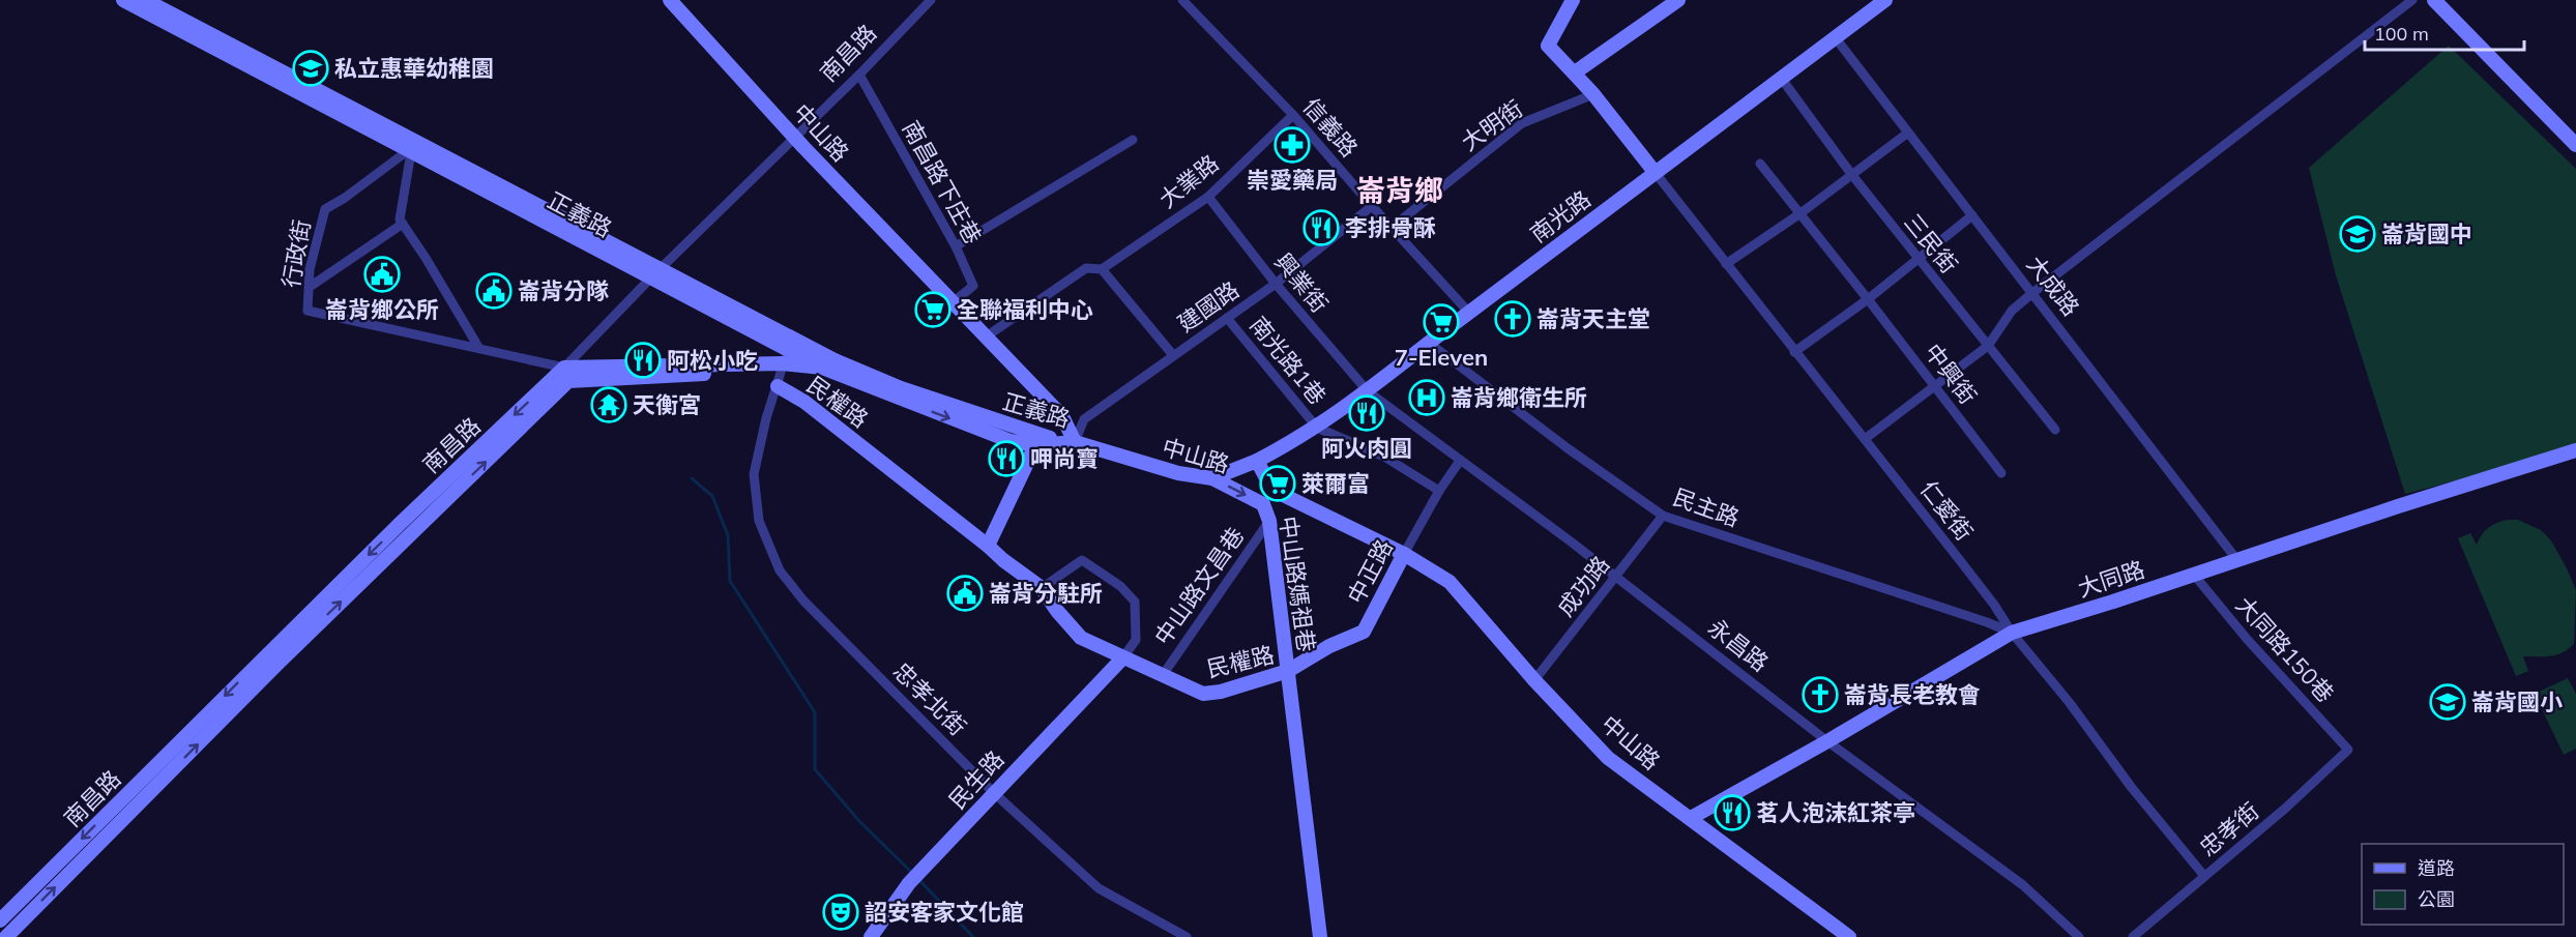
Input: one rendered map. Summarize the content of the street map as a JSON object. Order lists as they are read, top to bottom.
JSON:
{
  "streets": {
    "street": [
      "南昌路",
      "大明街",
      "信義路",
      "中山路",
      "大業路",
      "南昌路下庄巷",
      "正義路",
      "南光路",
      "三民街",
      "行政街",
      "興業街",
      "大成路",
      "建國路",
      "南光路1巷",
      "中興街",
      "民權路",
      "民主路",
      "仁愛街",
      "中正路",
      "大同路",
      "中山路媽祖巷",
      "中山路文昌巷",
      "成功路",
      "永昌路",
      "大同路150巷",
      "忠孝北街",
      "民生路",
      "忠孝街"
    ]
  },
  "crossings": [
    ["南昌路", "中山路"],
    ["南昌路", "南昌路下庄巷"],
    ["南昌路", "正義路"],
    ["南昌路", "行政街"],
    ["南昌路", "民權路"],
    ["大明街", "信義路"],
    ["信義路", "大業路"],
    ["信義路", "南光路"],
    ["信義路", "建國路"],
    ["中山路", "大業路"],
    ["中山路", "南昌路下庄巷"],
    ["中山路", "正義路"],
    ["中山路", "南光路"],
    ["中山路", "建國路"],
    ["中山路", "中正路"],
    ["中山路", "大同路"],
    ["中山路", "中山路媽祖巷"],
    ["中山路", "成功路"],
    ["大業路", "興業街"],
    ["正義路", "行政街"],
    ["正義路", "建國路"],
    ["正義路", "民權路"],
    ["正義路", "忠孝北街"],
    ["南光路", "三民街"],
    ["南光路", "興業街"],
    ["南光路", "大成路"],
    ["南光路", "南光路1巷"],
    ["南光路", "民主路"],
    ["南光路", "仁愛街"],
    ["南光路", "永昌路"],
    ["行政街", "民權路"],
    ["興業街", "建國路"],
    ["興業街", "永昌路"],
    ["大成路", "大同路"],
    ["建國路", "南光路1巷"],
    ["民權路", "中正路"],
    ["民權路", "中山路媽祖巷"],
    ["民權路", "中山路文昌巷"],
    ["民權路", "忠孝北街"],
    ["民權路", "民生路"],
    ["民主路", "仁愛街"],
    ["民主路", "大同路"],
    ["民主路", "成功路"],
    ["仁愛街", "大同路"],
    ["仁愛街", "忠孝街"],
    ["中正路", "中山路媽祖巷"],
    ["中正路", "永昌路"],
    ["大同路", "永昌路"],
    ["大同路", "大同路150巷"],
    ["中山路媽祖巷", "中山路文昌巷"],
    ["成功路", "永昌路"],
    ["大同路150巷", "忠孝街"],
    ["忠孝北街", "民生路"]
  ],
  "districts": ["崙背鄉"],
  "places": {
    "school or university": ["私立惠華幼稚園", "崙背國中", "崙背國小"],
    "pharmacy": ["崇愛藥局"],
    "restaurant": [
      "李排骨酥",
      "阿松小吃",
      "阿火肉圓",
      "呷尚寶",
      "茗人泡沫紅茶亭"
    ],
    "public building": ["崙背鄉公所", "崙背分隊", "崙背分駐所"],
    "supermarket": ["全聯福利中心", "7-Eleven", "萊爾富"],
    "church": ["崙背天主堂", "崙背長老教會"],
    "hospital": ["崙背鄉衛生所"],
    "temple": ["天衡宮"],
    "theatre": ["詔安客家文化館"]
  },
  "legend": ["道路", "公園"],
  "scale_bar": "100 m"
}
